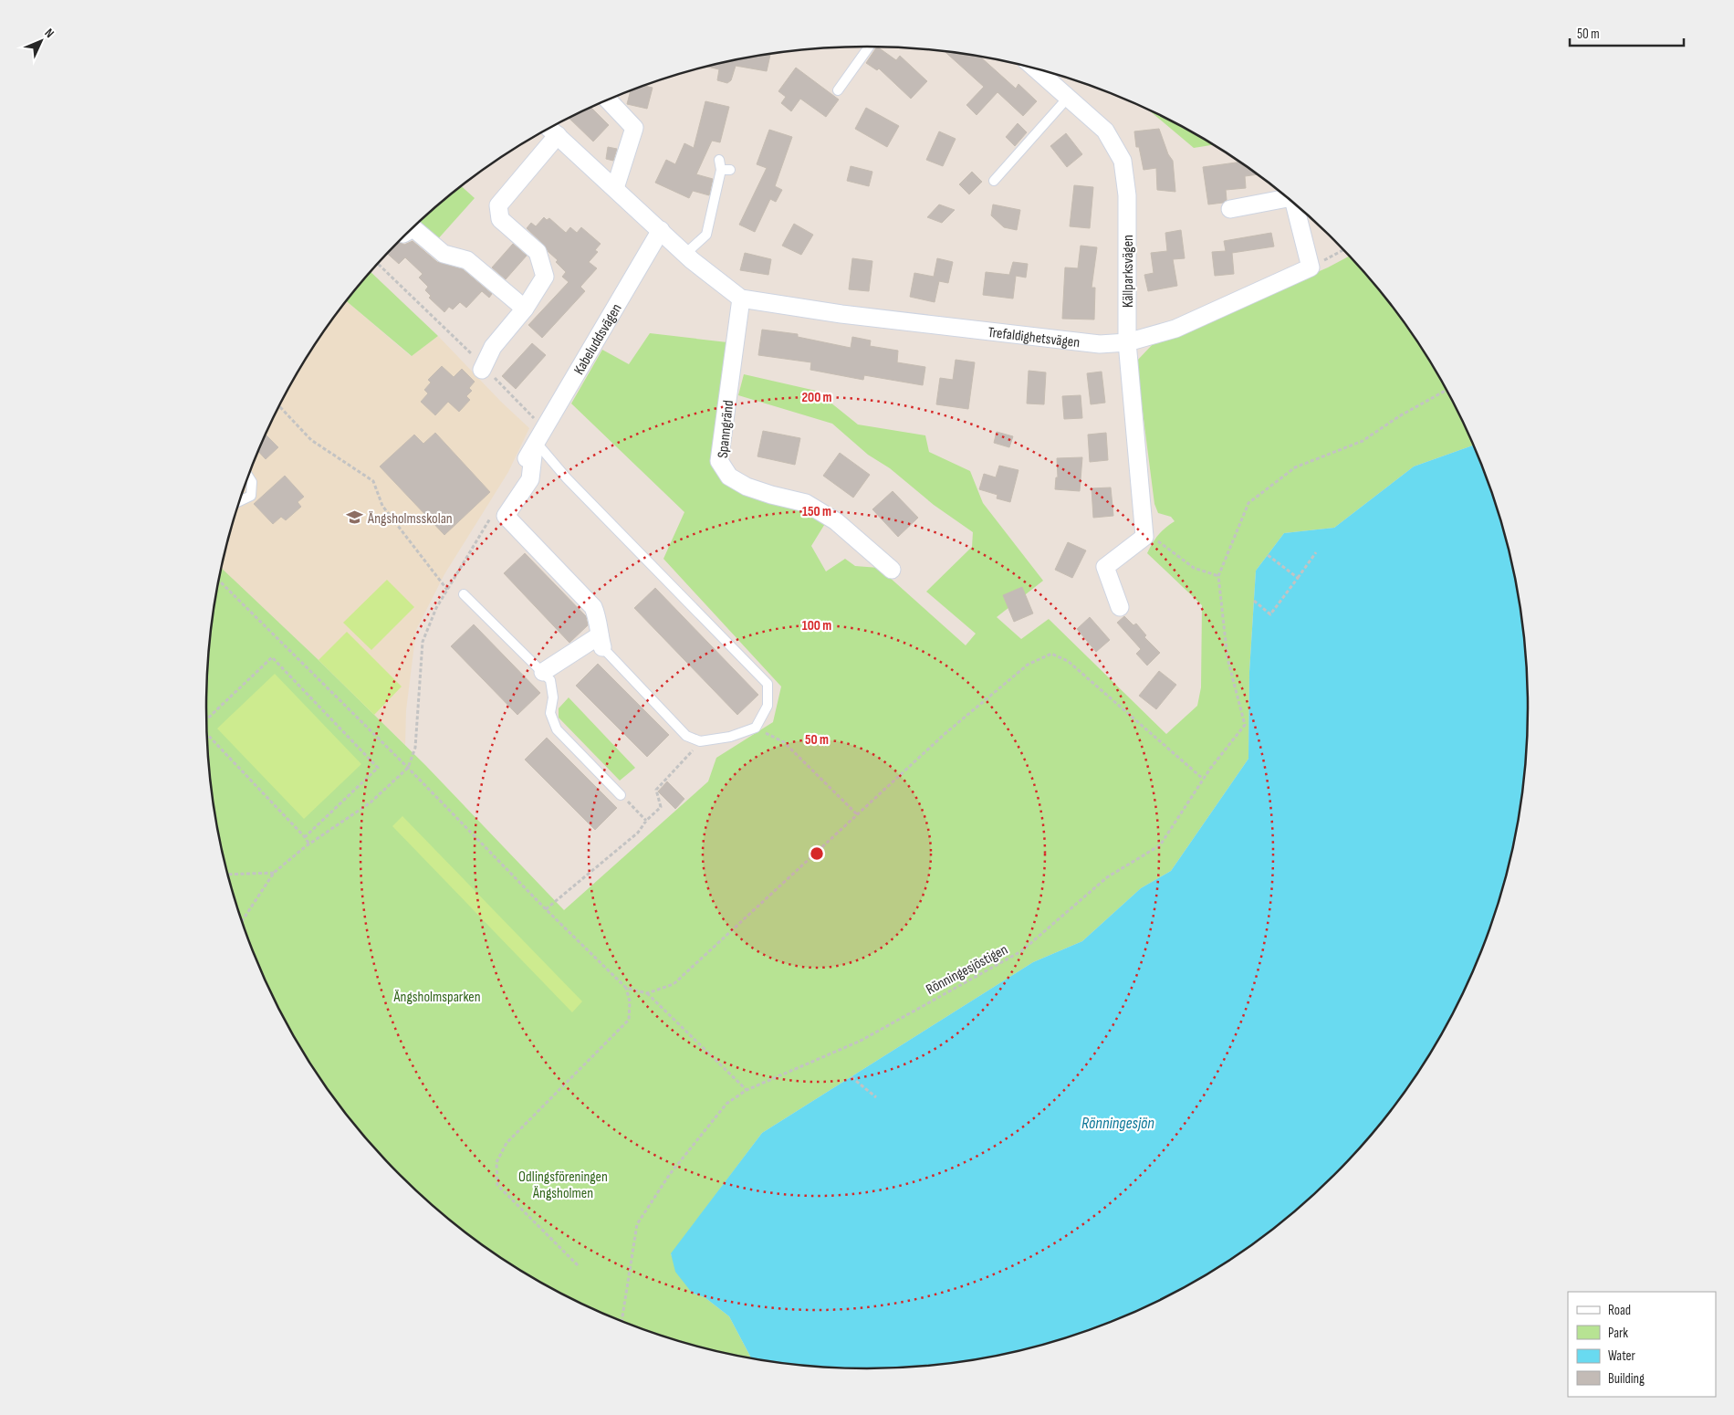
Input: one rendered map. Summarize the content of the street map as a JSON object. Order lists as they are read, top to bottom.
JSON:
{
  "streets": {
    "street": [
      "Källparksvägen",
      "Trefaldighetsvägen",
      "Kabeluddsvägen",
      "Spanngränd"
    ],
    "path": ["Rönningesjöstigen"]
  },
  "crossings": [
    ["Källparksvägen", "Trefaldighetsvägen"],
    ["Trefaldighetsvägen", "Kabeluddsvägen"],
    ["Trefaldighetsvägen", "Spanngränd"]
  ],
  "water": ["Rönningesjön"],
  "parks": ["Ängsholmsparken", "Odlingsföreningen Ängsholmen"],
  "places": {
    "school or university": ["Ängsholmsskolan"]
  },
  "legend": [
    "Road",
    "Park",
    "Water",
    "Building"
  ],
  "scale_bar": "50 m",
  "north": "top right",
  "rings": [
    "200 m",
    "150 m",
    "100 m",
    "50 m"
  ]
}
